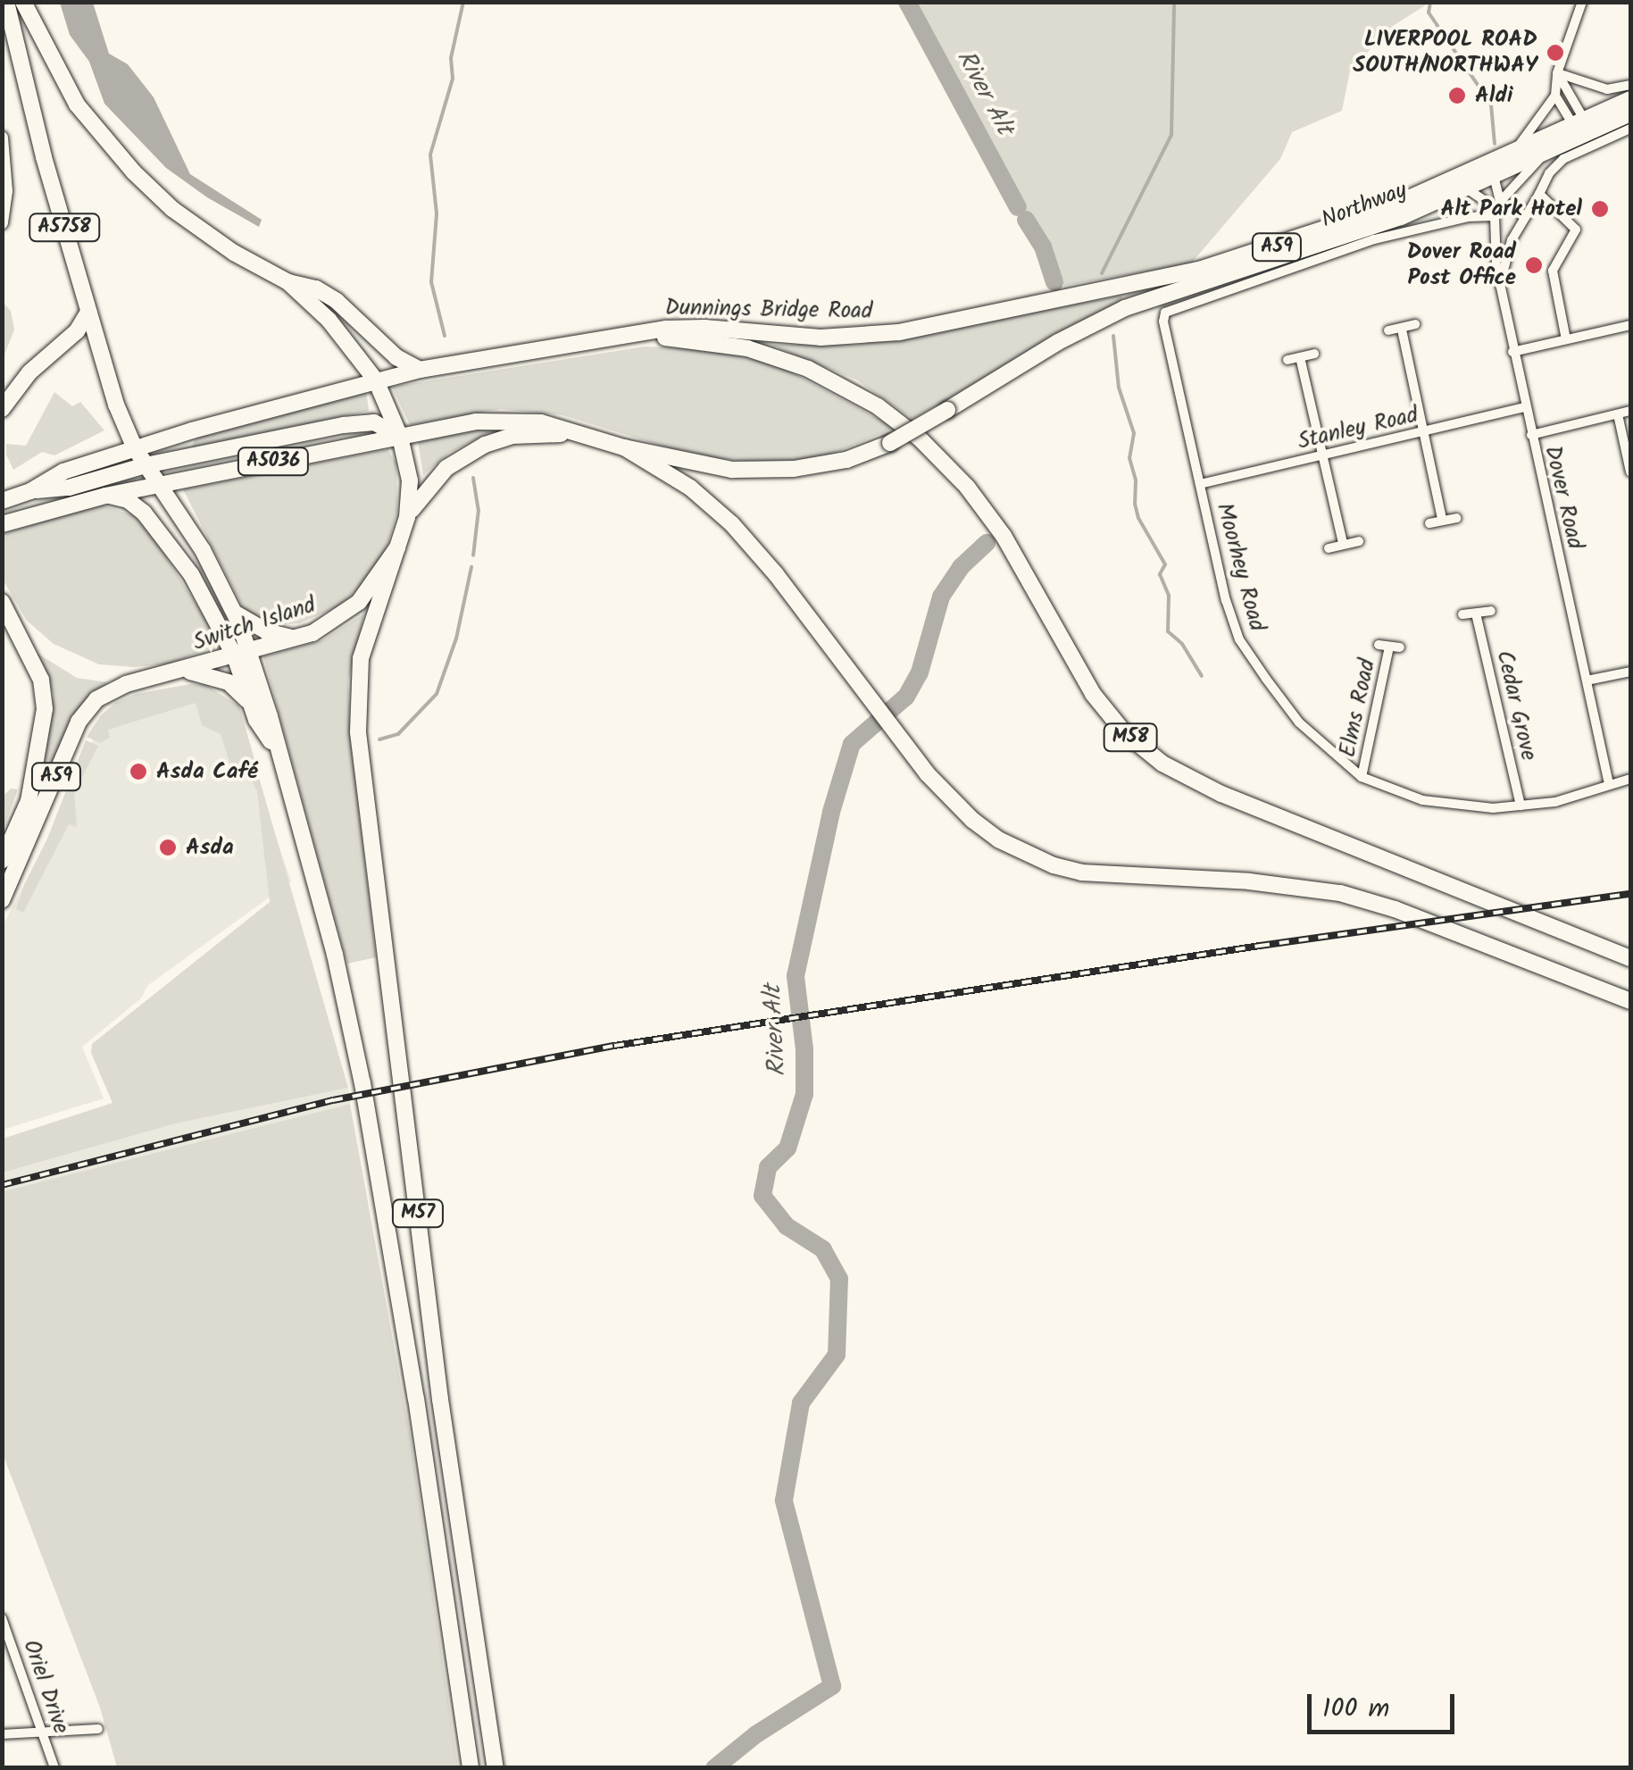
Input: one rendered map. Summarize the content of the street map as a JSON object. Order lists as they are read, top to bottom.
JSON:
{
  "streets": {
    "highway": [
      "Northway",
      "A5758",
      "A59",
      "Dunnings Bridge Road",
      "A5036",
      "Switch Island",
      "M58",
      "M57"
    ],
    "street": [
      "Stanley Road",
      "Dover Road",
      "Moorhey Road",
      "Cedar Grove",
      "Elms Road",
      "Oriel Drive"
    ]
  },
  "crossings": [
    ["Northway", "A59"],
    ["Northway", "Dunnings Bridge Road"],
    ["Northway", "Dover Road"],
    ["Northway", "Moorhey Road"],
    ["A5758", "A5036"],
    ["A5758", "Switch Island"],
    ["A59", "A5036"],
    ["A59", "Switch Island"],
    ["Dunnings Bridge Road", "A5036"],
    ["Dunnings Bridge Road", "Switch Island"],
    ["Dunnings Bridge Road", "M58"],
    ["Stanley Road", "Dover Road"],
    ["Stanley Road", "Moorhey Road"],
    ["A5036", "Switch Island"],
    ["Dover Road", "Moorhey Road"],
    ["Moorhey Road", "Cedar Grove"],
    ["Moorhey Road", "Elms Road"],
    ["Switch Island", "M57"]
  ],
  "water": ["River Alt"],
  "places": [
    "LIVERPOOL ROAD SOUTH/NORTHWAY",
    "Aldi",
    "Alt Park Hotel",
    "Dover Road Post Office",
    "Asda Café",
    "Asda"
  ],
  "scale_bar": "100 m"
}
